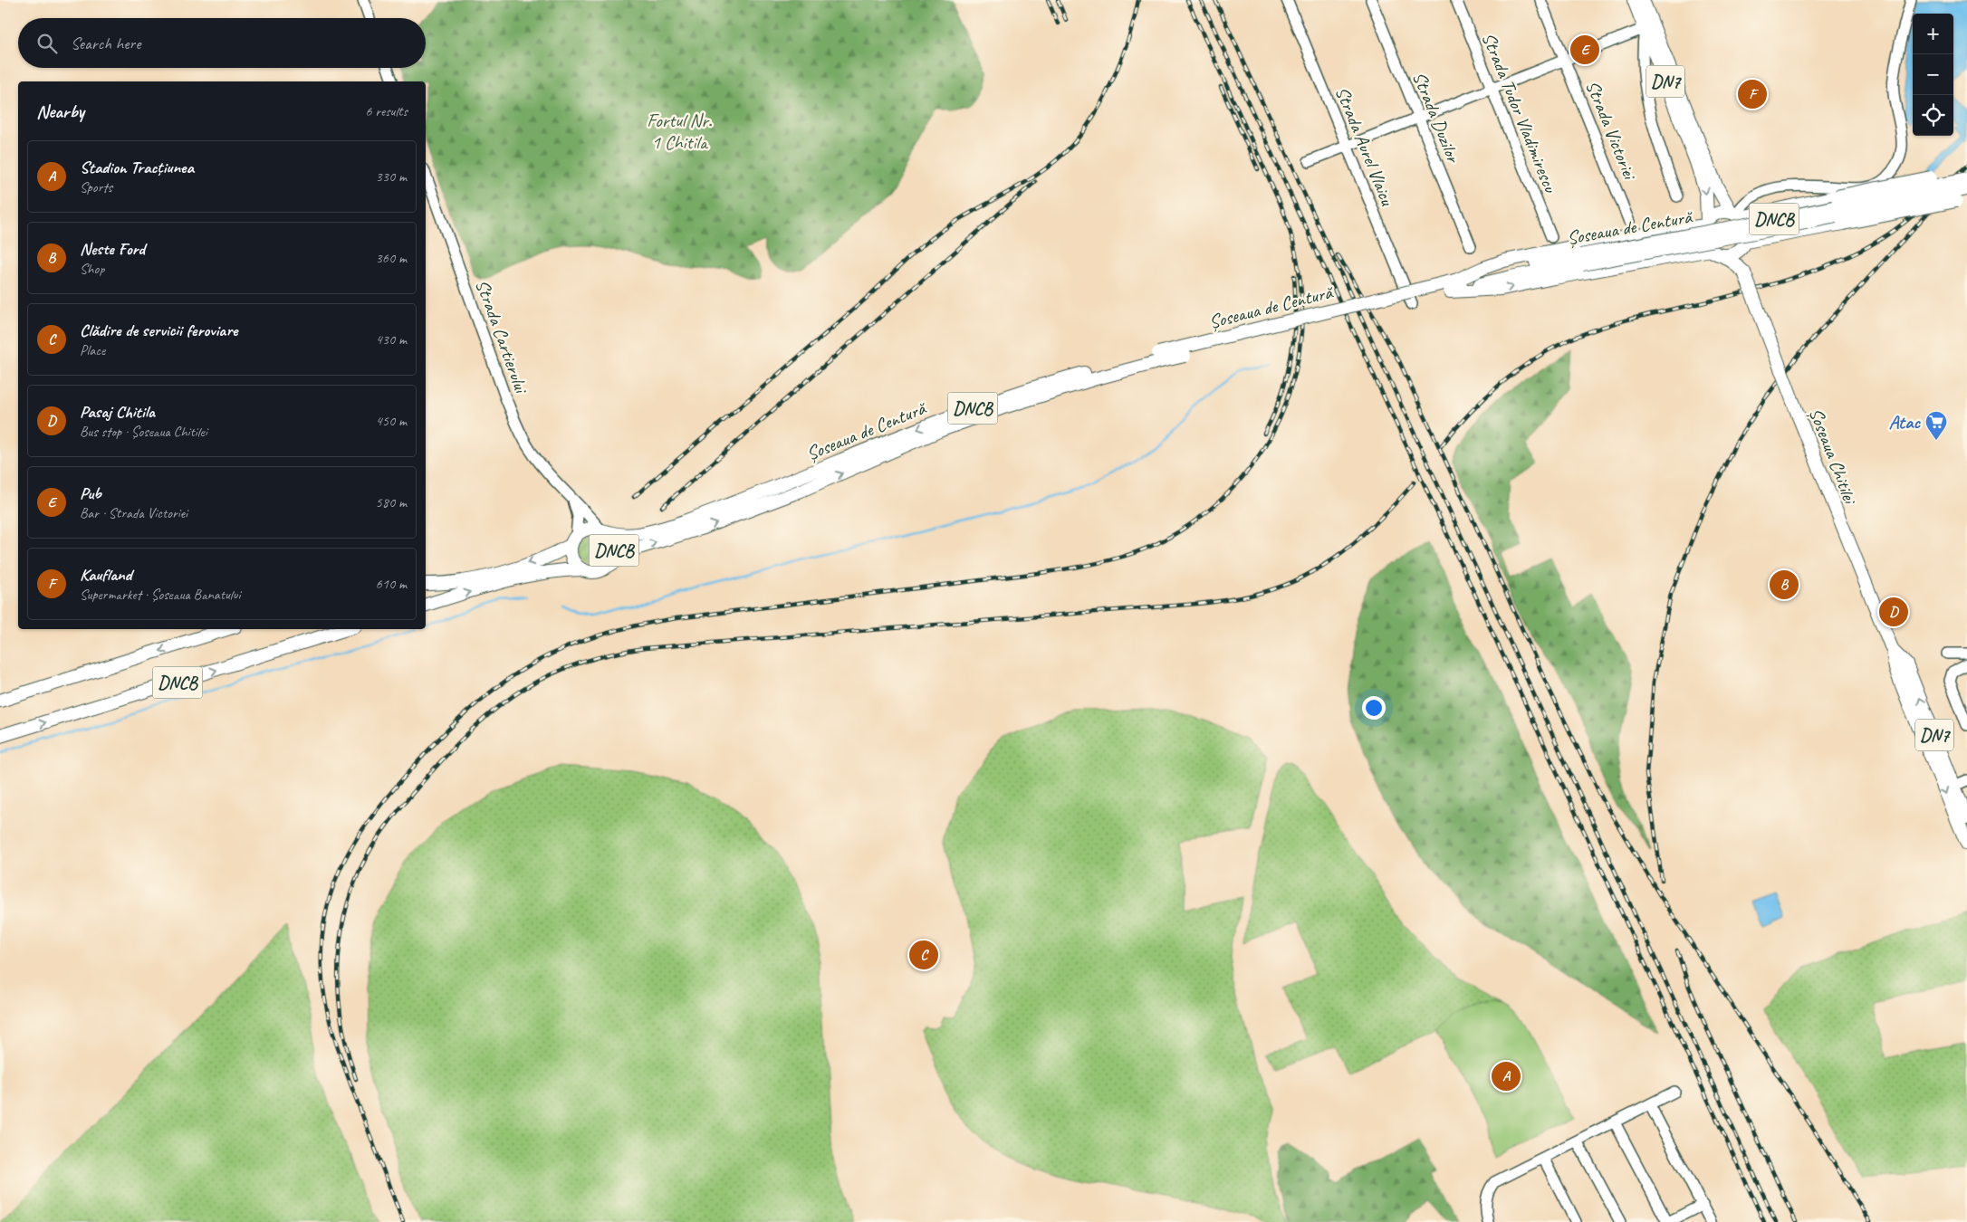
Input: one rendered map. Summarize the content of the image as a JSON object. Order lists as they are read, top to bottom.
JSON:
{
  "streets": {
    "main road": [
      "DN7",
      "DNCB",
      "Șoseaua de Centură",
      "Șoseaua Chitilei"
    ],
    "street": [
      "Strada Tudor Vladimirescu",
      "Strada Duzilor",
      "Strada Victoriei",
      "Strada Aurel Vlaicu",
      "Strada Cartierului"
    ]
  },
  "crossings": [
    ["DN7", "Șoseaua Chitilei"],
    ["Strada Aurel Vlaicu", "Șoseaua de Centură"],
    ["DNCB", "Șoseaua de Centură"],
    ["DNCB", "Strada Cartierului"],
    ["Șoseaua de Centură", "Strada Cartierului"]
  ],
  "parks": ["Fortul Nr. 1 Chitila"],
  "places": {
    "supermarket": ["Atac"]
  },
  "page": {
    "map_buttons": ["+", "−"],
    "search": "Search here",
    "pins": [
      "E",
      "F",
      "B",
      "D",
      "C",
      "A"
    ],
    "heading": ["Nearby", "6 results"],
    "list": [
      {
        "mark": "A",
        "name": "Stadion Tracțiunea",
        "note": "Sports",
        "value": "330 m"
      },
      {
        "mark": "B",
        "name": "Neste Ford",
        "note": "Shop",
        "value": "360 m"
      },
      {
        "mark": "C",
        "name": "Clădire de servicii feroviare",
        "note": "Place",
        "value": "430 m"
      },
      {
        "mark": "D",
        "name": "Pasaj Chitila",
        "note": "Bus stop · Șoseaua Chitilei",
        "value": "450 m"
      },
      {
        "mark": "E",
        "name": "Pub",
        "note": "Bar · Strada Victoriei",
        "value": "580 m"
      },
      {
        "mark": "F",
        "name": "Kaufland",
        "note": "Supermarket · Șoseaua Banatului",
        "value": "610 m"
      }
    ]
  }
}
